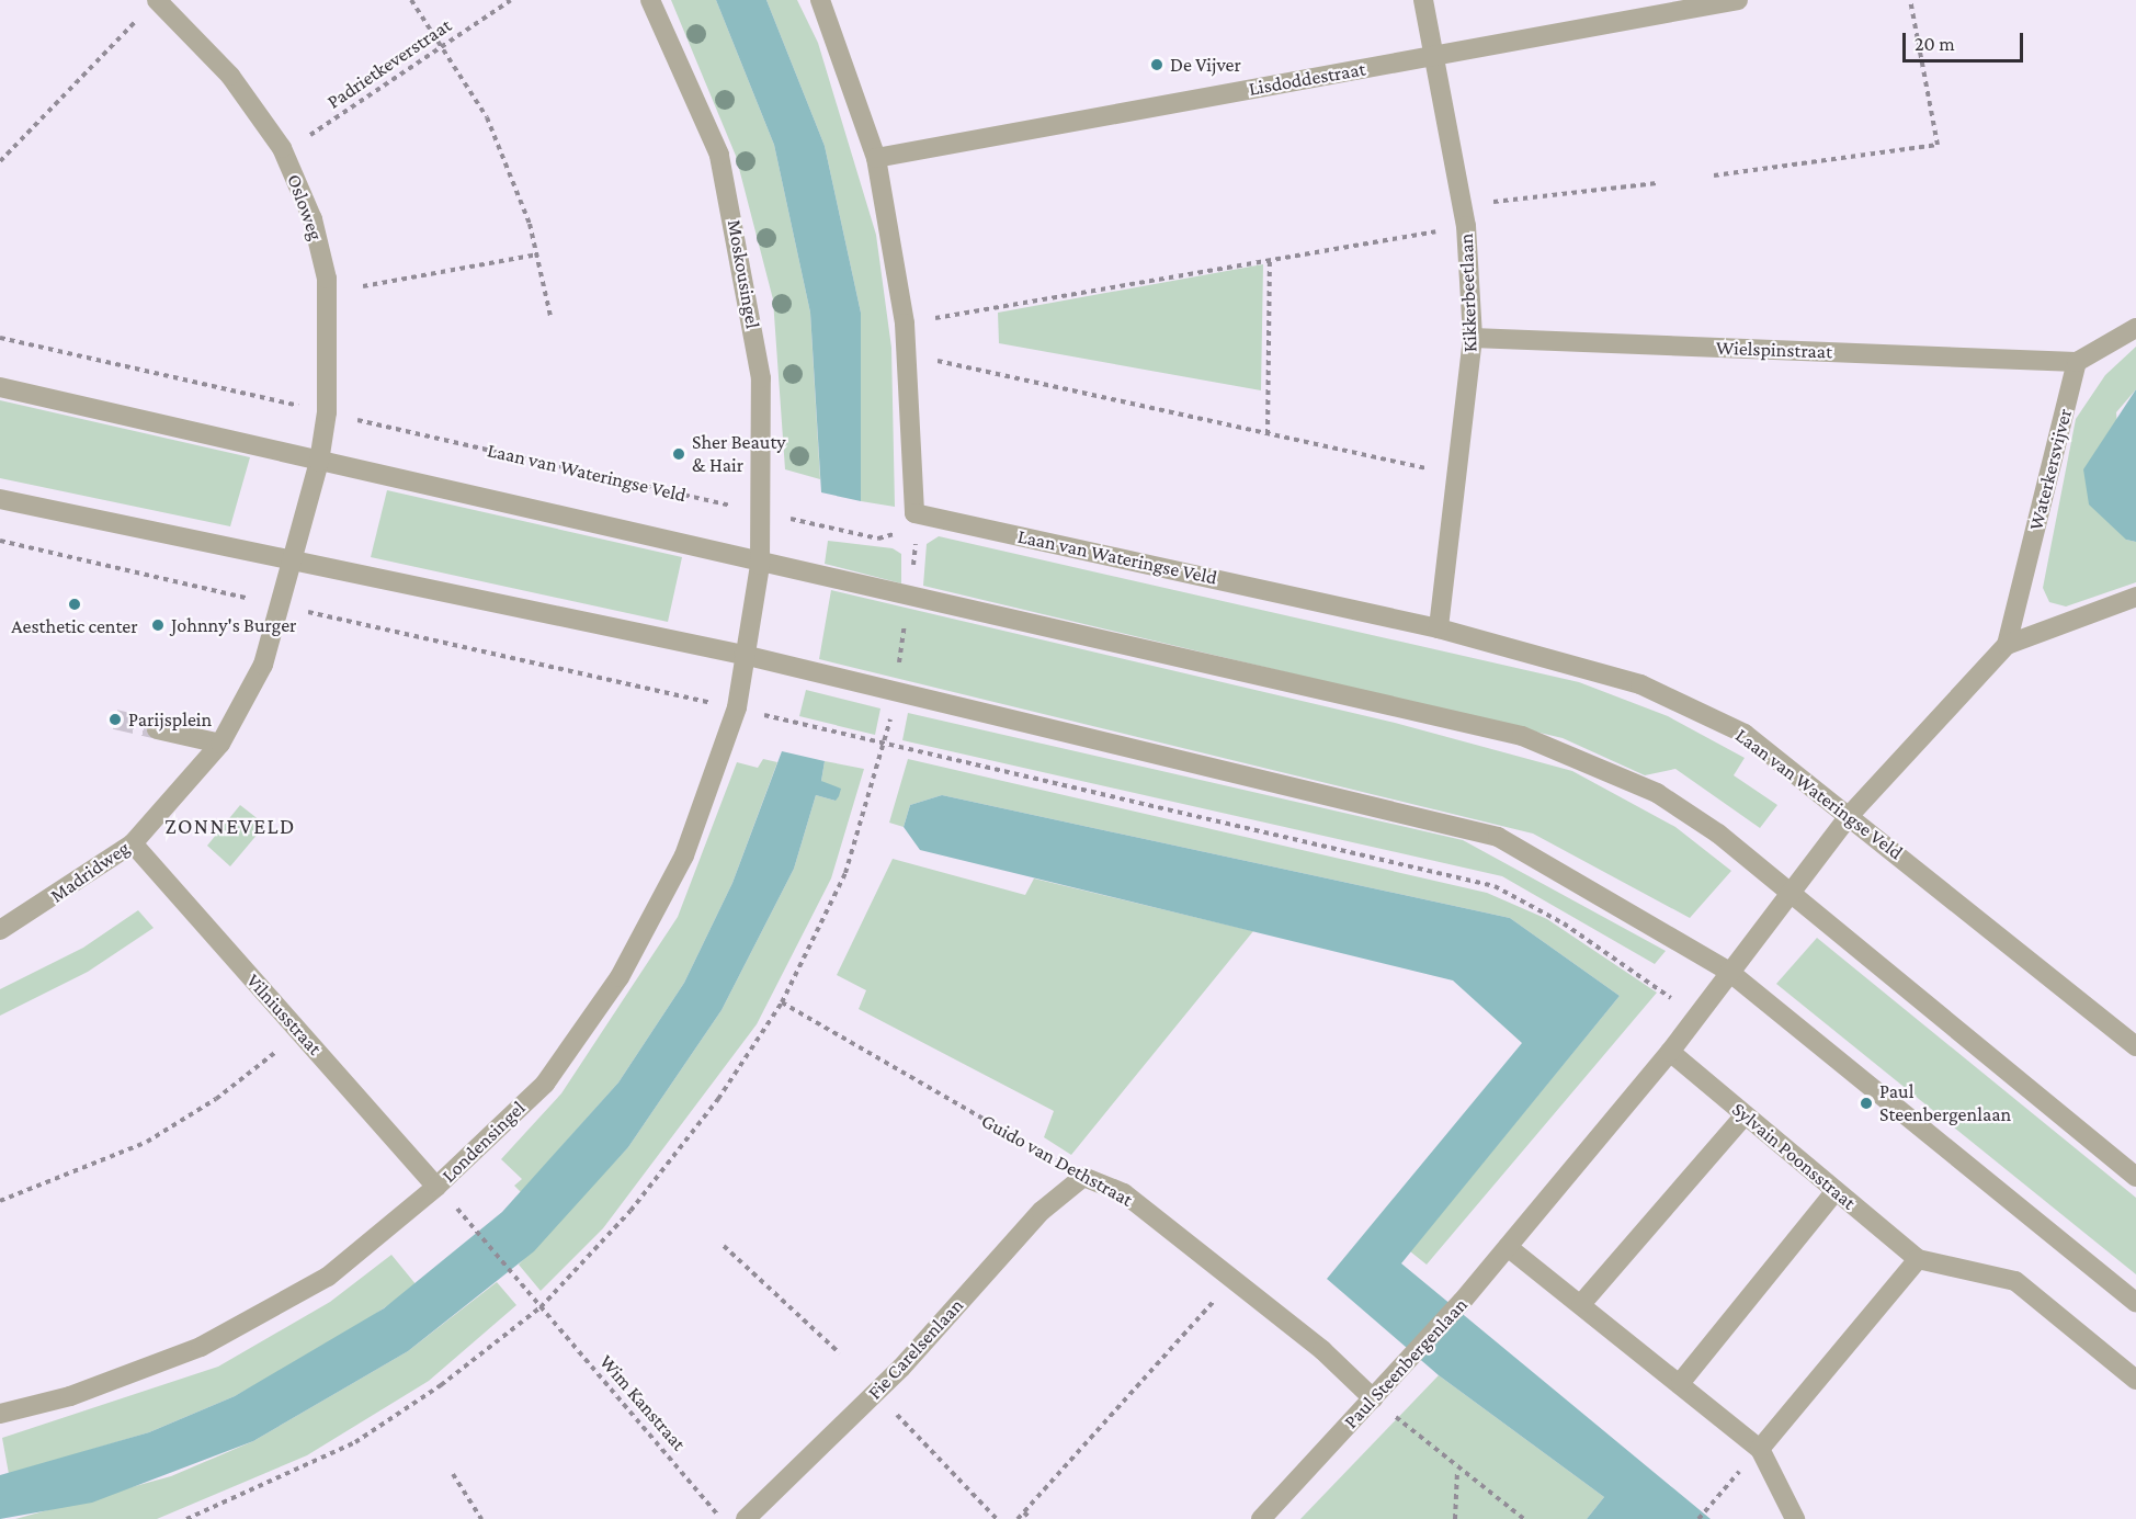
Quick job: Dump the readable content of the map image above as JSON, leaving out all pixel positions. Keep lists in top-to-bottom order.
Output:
{
  "streets": {
    "street": [
      "Lisdoddestraat",
      "Osloweg",
      "Moskousingel",
      "Kikkerbeetlaan",
      "Wielspinstraat",
      "Waterkersvijver",
      "Laan van Wateringse Veld",
      "Madridweg",
      "Vilniusstraat",
      "Londensingel",
      "Sylvain Poonsstraat",
      "Guido van Dethstraat",
      "Fie Carelsenlaan",
      "Paul Steenbergenlaan"
    ],
    "path": ["Padrietkeverstraat", "Wim Kanstraat"]
  },
  "crossings": [
    ["Padrietkeverstraat", "Osloweg"],
    ["Lisdoddestraat", "Kikkerbeetlaan"],
    ["Osloweg", "Laan van Wateringse Veld"],
    ["Moskousingel", "Laan van Wateringse Veld"],
    ["Kikkerbeetlaan", "Wielspinstraat"],
    ["Kikkerbeetlaan", "Laan van Wateringse Veld"],
    ["Wielspinstraat", "Waterkersvijver"],
    ["Waterkersvijver", "Laan van Wateringse Veld"],
    ["Waterkersvijver", "Paul Steenbergenlaan"],
    ["Madridweg", "Vilniusstraat"],
    ["Vilniusstraat", "Londensingel"],
    ["Sylvain Poonsstraat", "Paul Steenbergenlaan"],
    ["Guido van Dethstraat", "Fie Carelsenlaan"],
    ["Guido van Dethstraat", "Paul Steenbergenlaan"]
  ],
  "districts": ["ZONNEVELD"],
  "places": [
    "De Vijver",
    "Sher Beauty & Hair",
    "Aesthetic center",
    "Johnny's Burger",
    "Parijsplein",
    "Paul Steenbergenlaan"
  ],
  "scale_bar": "20 m"
}
